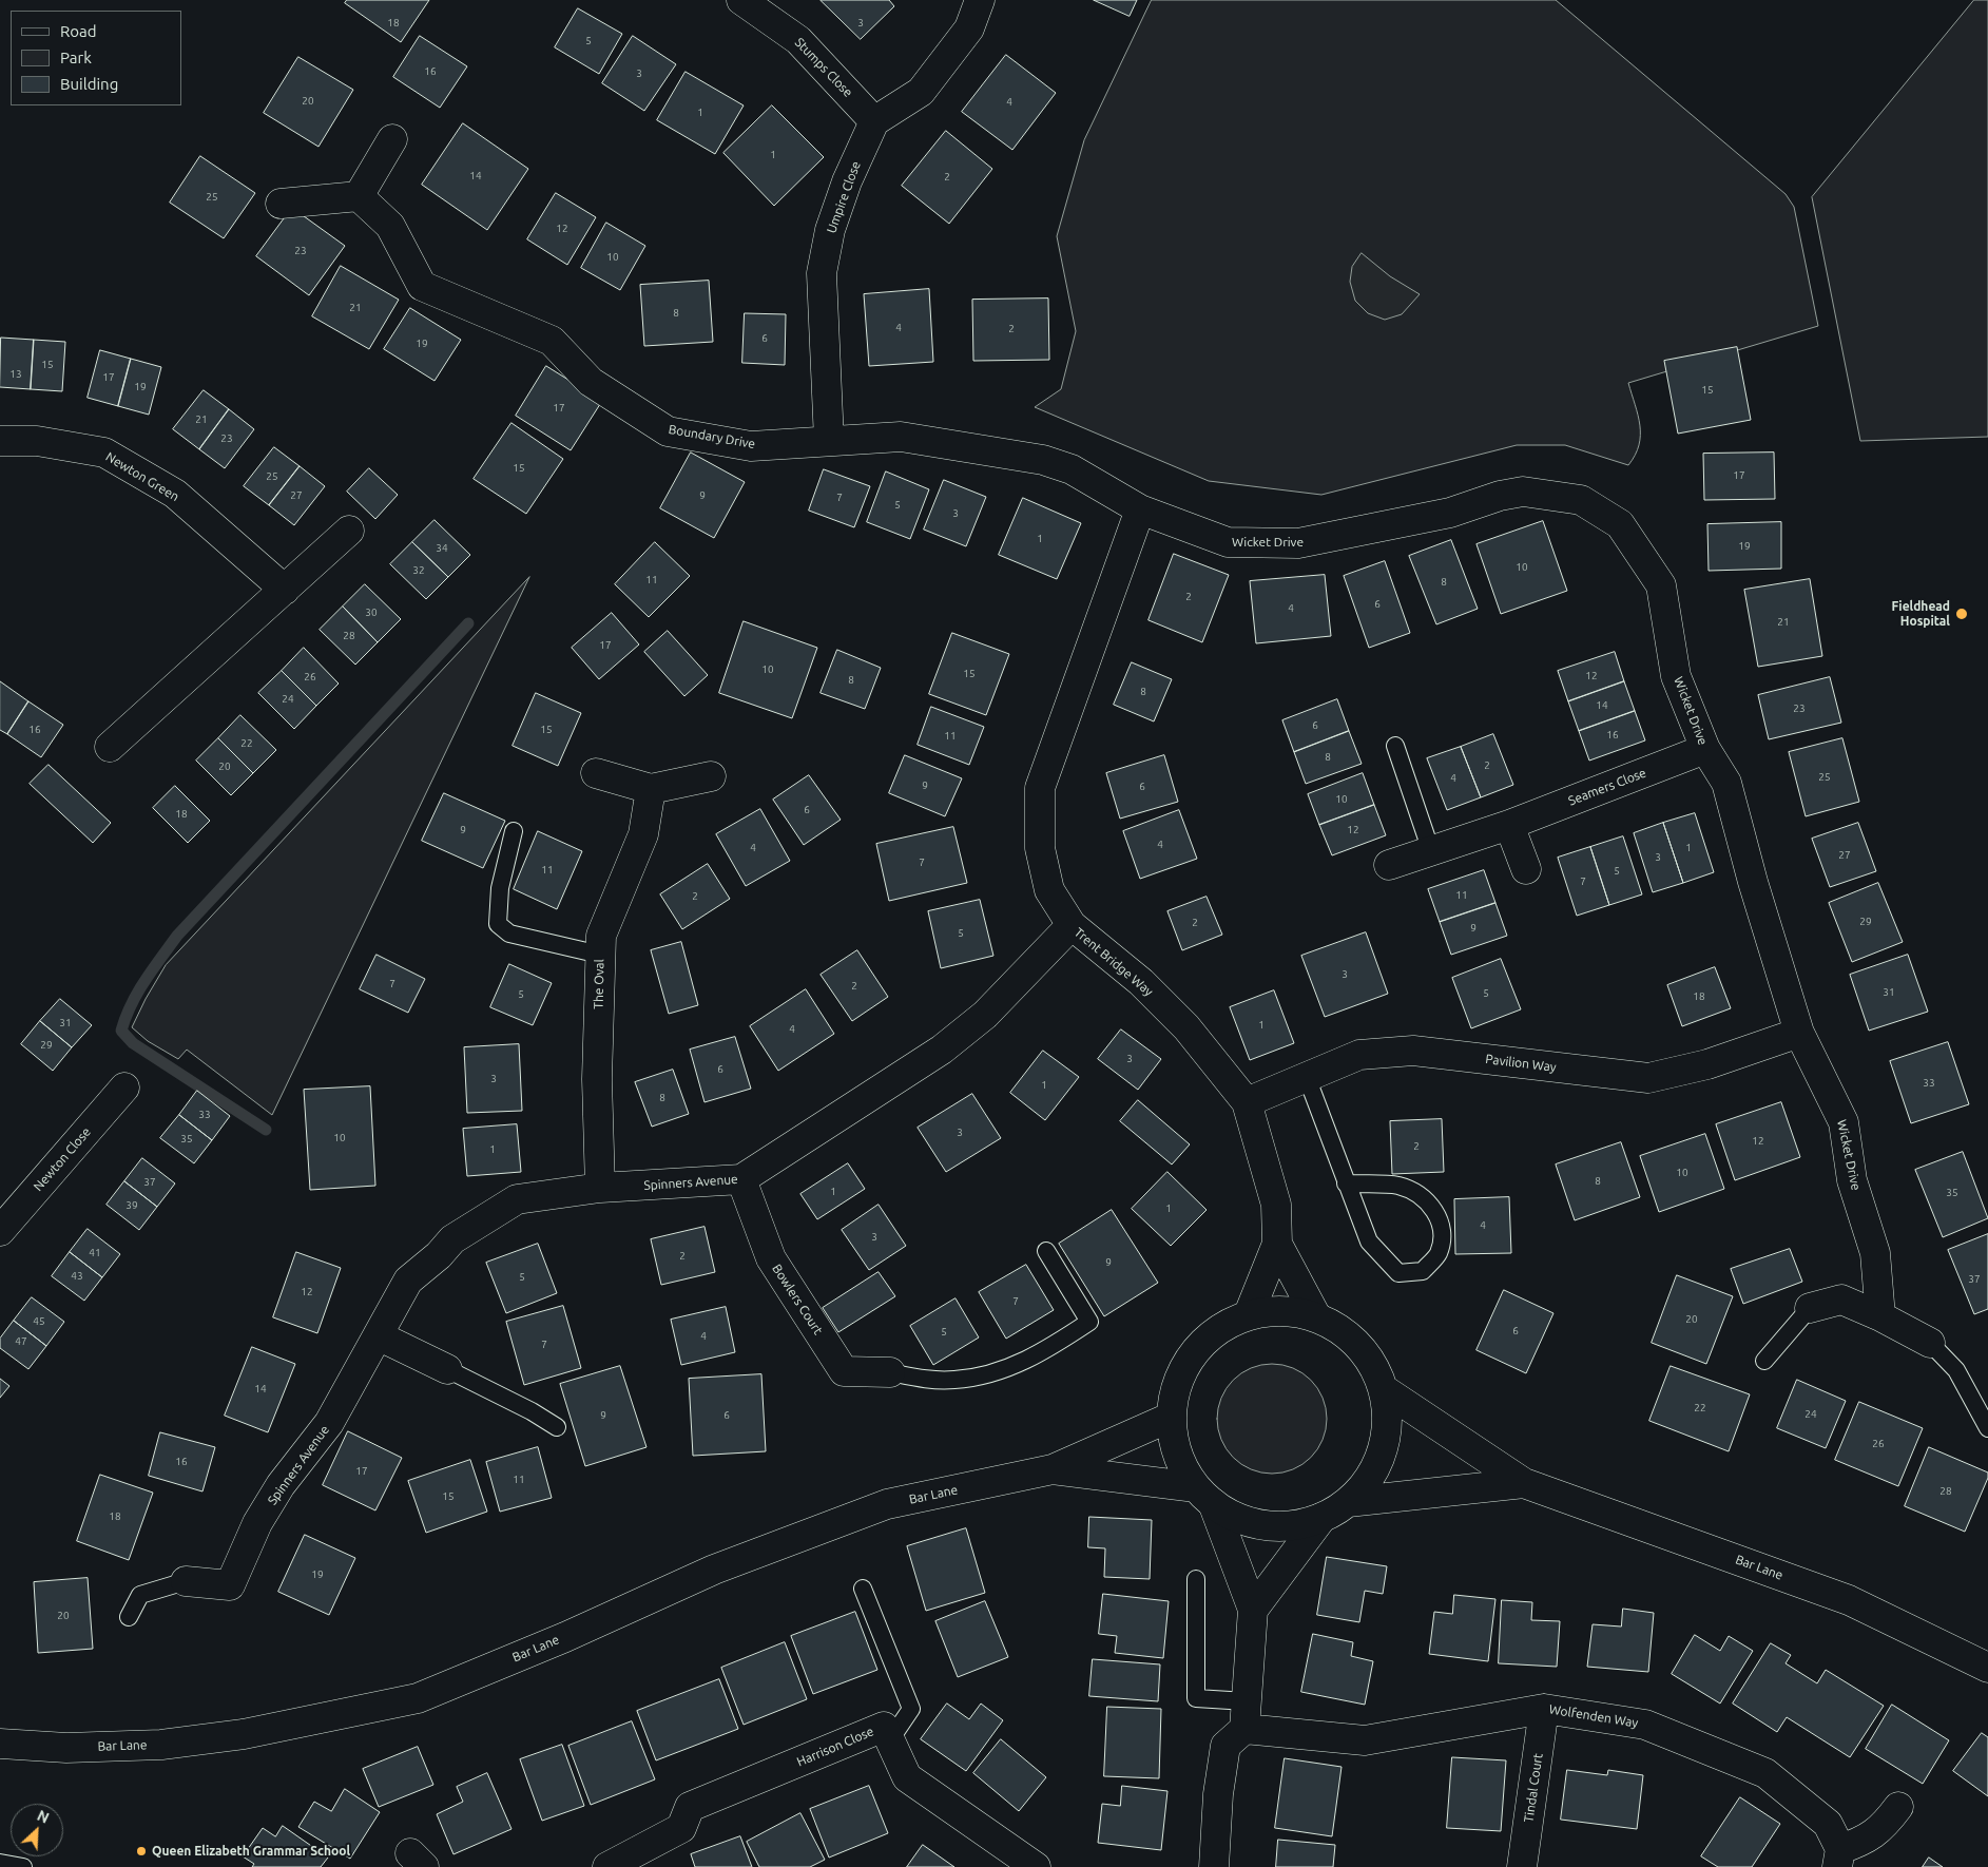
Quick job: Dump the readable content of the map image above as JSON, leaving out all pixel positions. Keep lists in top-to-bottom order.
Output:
{
  "streets": {
    "street": [
      "Stumps Close",
      "Umpire Close",
      "Boundary Drive",
      "Newton Green",
      "Wicket Drive",
      "Seamers Close",
      "Trent Bridge Way",
      "The Oval",
      "Pavilion Way",
      "Newton Close",
      "Spinners Avenue",
      "Bowlers Court",
      "Bar Lane",
      "Wolfenden Way",
      "Harrison Close",
      "Tindal Court"
    ]
  },
  "crossings": [
    ["Stumps Close", "Umpire Close"],
    ["Umpire Close", "Boundary Drive"],
    ["Boundary Drive", "Wicket Drive"],
    ["Boundary Drive", "Trent Bridge Way"],
    ["Wicket Drive", "Seamers Close"],
    ["Wicket Drive", "Trent Bridge Way"],
    ["Wicket Drive", "Pavilion Way"],
    ["Trent Bridge Way", "Pavilion Way"],
    ["Trent Bridge Way", "Spinners Avenue"],
    ["The Oval", "Spinners Avenue"],
    ["Spinners Avenue", "Bowlers Court"],
    ["Wolfenden Way", "Tindal Court"]
  ],
  "places": ["Fieldhead Hospital", "Queen Elizabeth Grammar School"],
  "house_numbers": [
    "18",
    "3",
    "5",
    "16",
    "3",
    "20",
    "4",
    "1",
    "1",
    "14",
    "2",
    "25",
    "12",
    "23",
    "10",
    "21",
    "8",
    "4",
    "2",
    "6",
    "19",
    "15",
    "13",
    "17",
    "19",
    "15",
    "17",
    "21",
    "23",
    "15",
    "17",
    "25",
    "27",
    "9",
    "7",
    "5",
    "3",
    "1",
    "19",
    "34",
    "10",
    "32",
    "11",
    "8",
    "2",
    "6",
    "4",
    "30",
    "21",
    "28",
    "17",
    "10",
    "15",
    "12",
    "26",
    "8",
    "8",
    "24",
    "14",
    "23",
    "6",
    "16",
    "15",
    "16",
    "11",
    "22",
    "8",
    "2",
    "20",
    "25",
    "4",
    "9",
    "6",
    "10",
    "6",
    "18",
    "9",
    "12",
    "4",
    "4",
    "1",
    "27",
    "3",
    "7",
    "11",
    "5",
    "7",
    "11",
    "2",
    "29",
    "2",
    "9",
    "5",
    "3",
    "7",
    "2",
    "31",
    "5",
    "5",
    "18",
    "31",
    "1",
    "4",
    "29",
    "3",
    "6",
    "3",
    "33",
    "1",
    "8",
    "33",
    "3",
    "10",
    "35",
    "12",
    "2",
    "1",
    "10",
    "8",
    "37",
    "1",
    "35",
    "39",
    "1",
    "4",
    "3",
    "41",
    "2",
    "9",
    "43",
    "5",
    "37",
    "12",
    "7",
    "20",
    "45",
    "6",
    "5",
    "4",
    "47",
    "7",
    "14",
    "22",
    "24",
    "9",
    "6",
    "26",
    "16",
    "17",
    "11",
    "28",
    "15",
    "18",
    "19",
    "20"
  ],
  "legend": ["Road", "Park", "Building"],
  "north": "top right"
}
